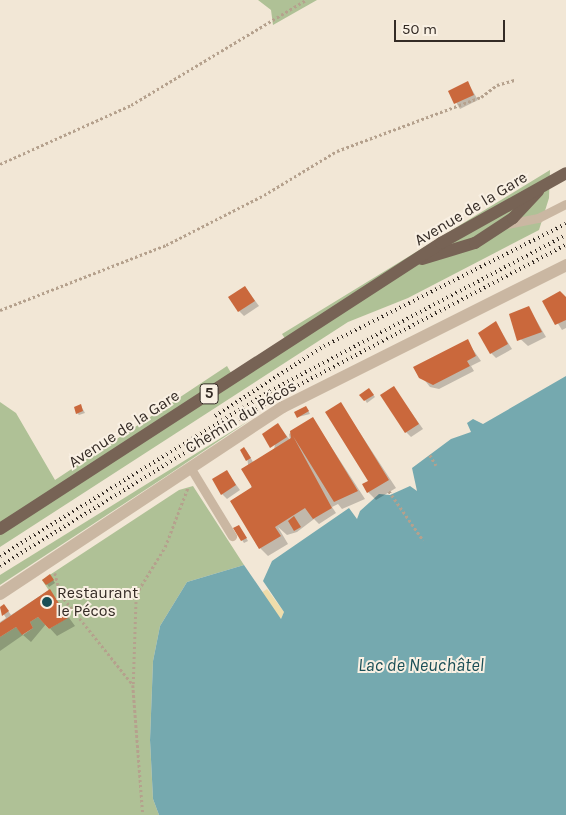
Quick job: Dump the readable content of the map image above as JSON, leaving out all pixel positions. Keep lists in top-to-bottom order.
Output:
{
  "streets": {
    "main road": ["Avenue de la Gare", "5"],
    "street": ["Chemin du Pécos"]
  },
  "water": ["Lac de Neuchâtel"],
  "places": ["Restaurant le Pécos"],
  "scale_bar": "50 m"
}
